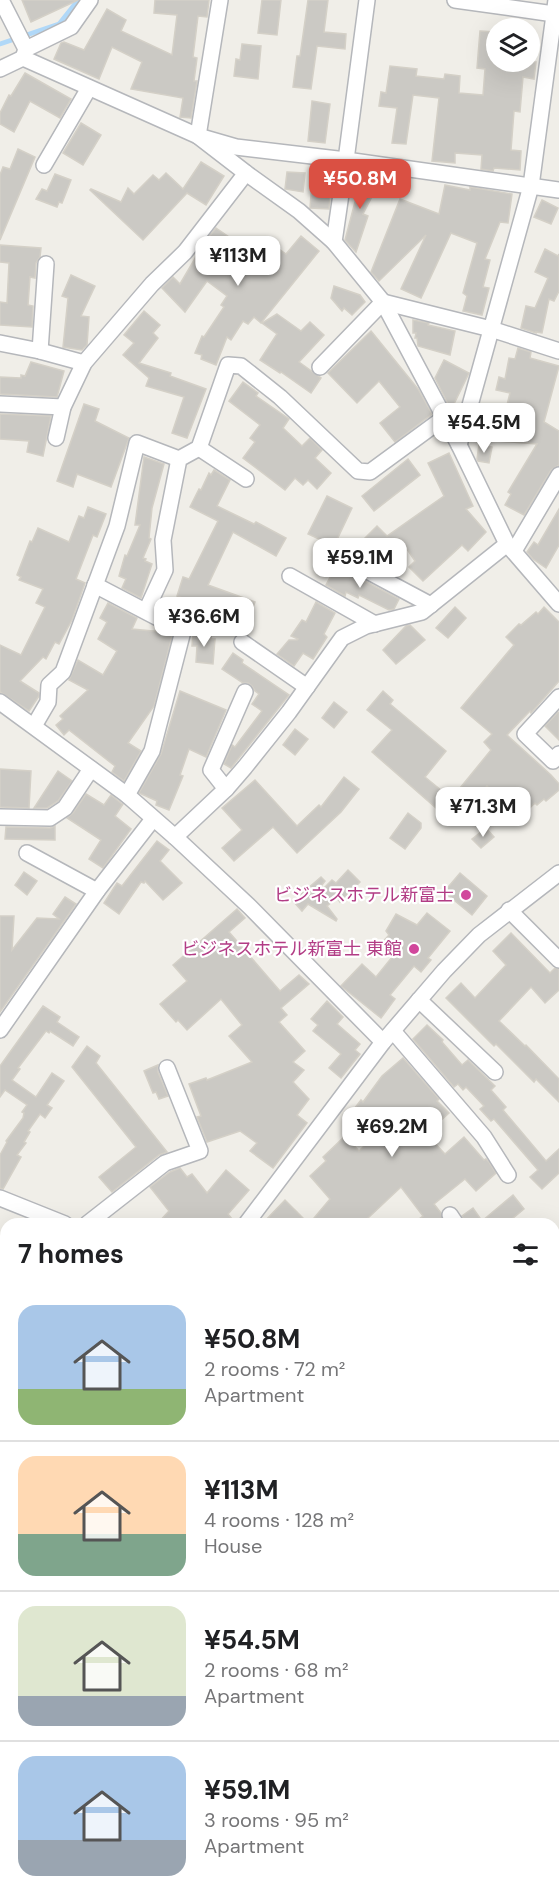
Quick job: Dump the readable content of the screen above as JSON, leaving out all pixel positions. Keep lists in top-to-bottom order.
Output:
{
  "places": ["ビジネスホテル新富士", "ビジネスホテル新富士 東館"],
  "page": {
    "price": [
      "¥50.8M",
      "¥113M",
      "¥54.5M",
      "¥59.1M",
      "¥36.6M",
      "¥71.3M",
      "¥69.2M"
    ],
    "heading": "7 homes",
    "list": [
      {
        "name": "¥50.8M",
        "note": "2 rooms · 72 m² · Apartment"
      },
      {
        "name": "¥113M",
        "note": "4 rooms · 128 m² · House"
      },
      {
        "name": "¥54.5M",
        "note": "2 rooms · 68 m² · Apartment"
      },
      {
        "name": "¥59.1M",
        "note": "3 rooms · 95 m² · Apartment"
      }
    ]
  }
}
